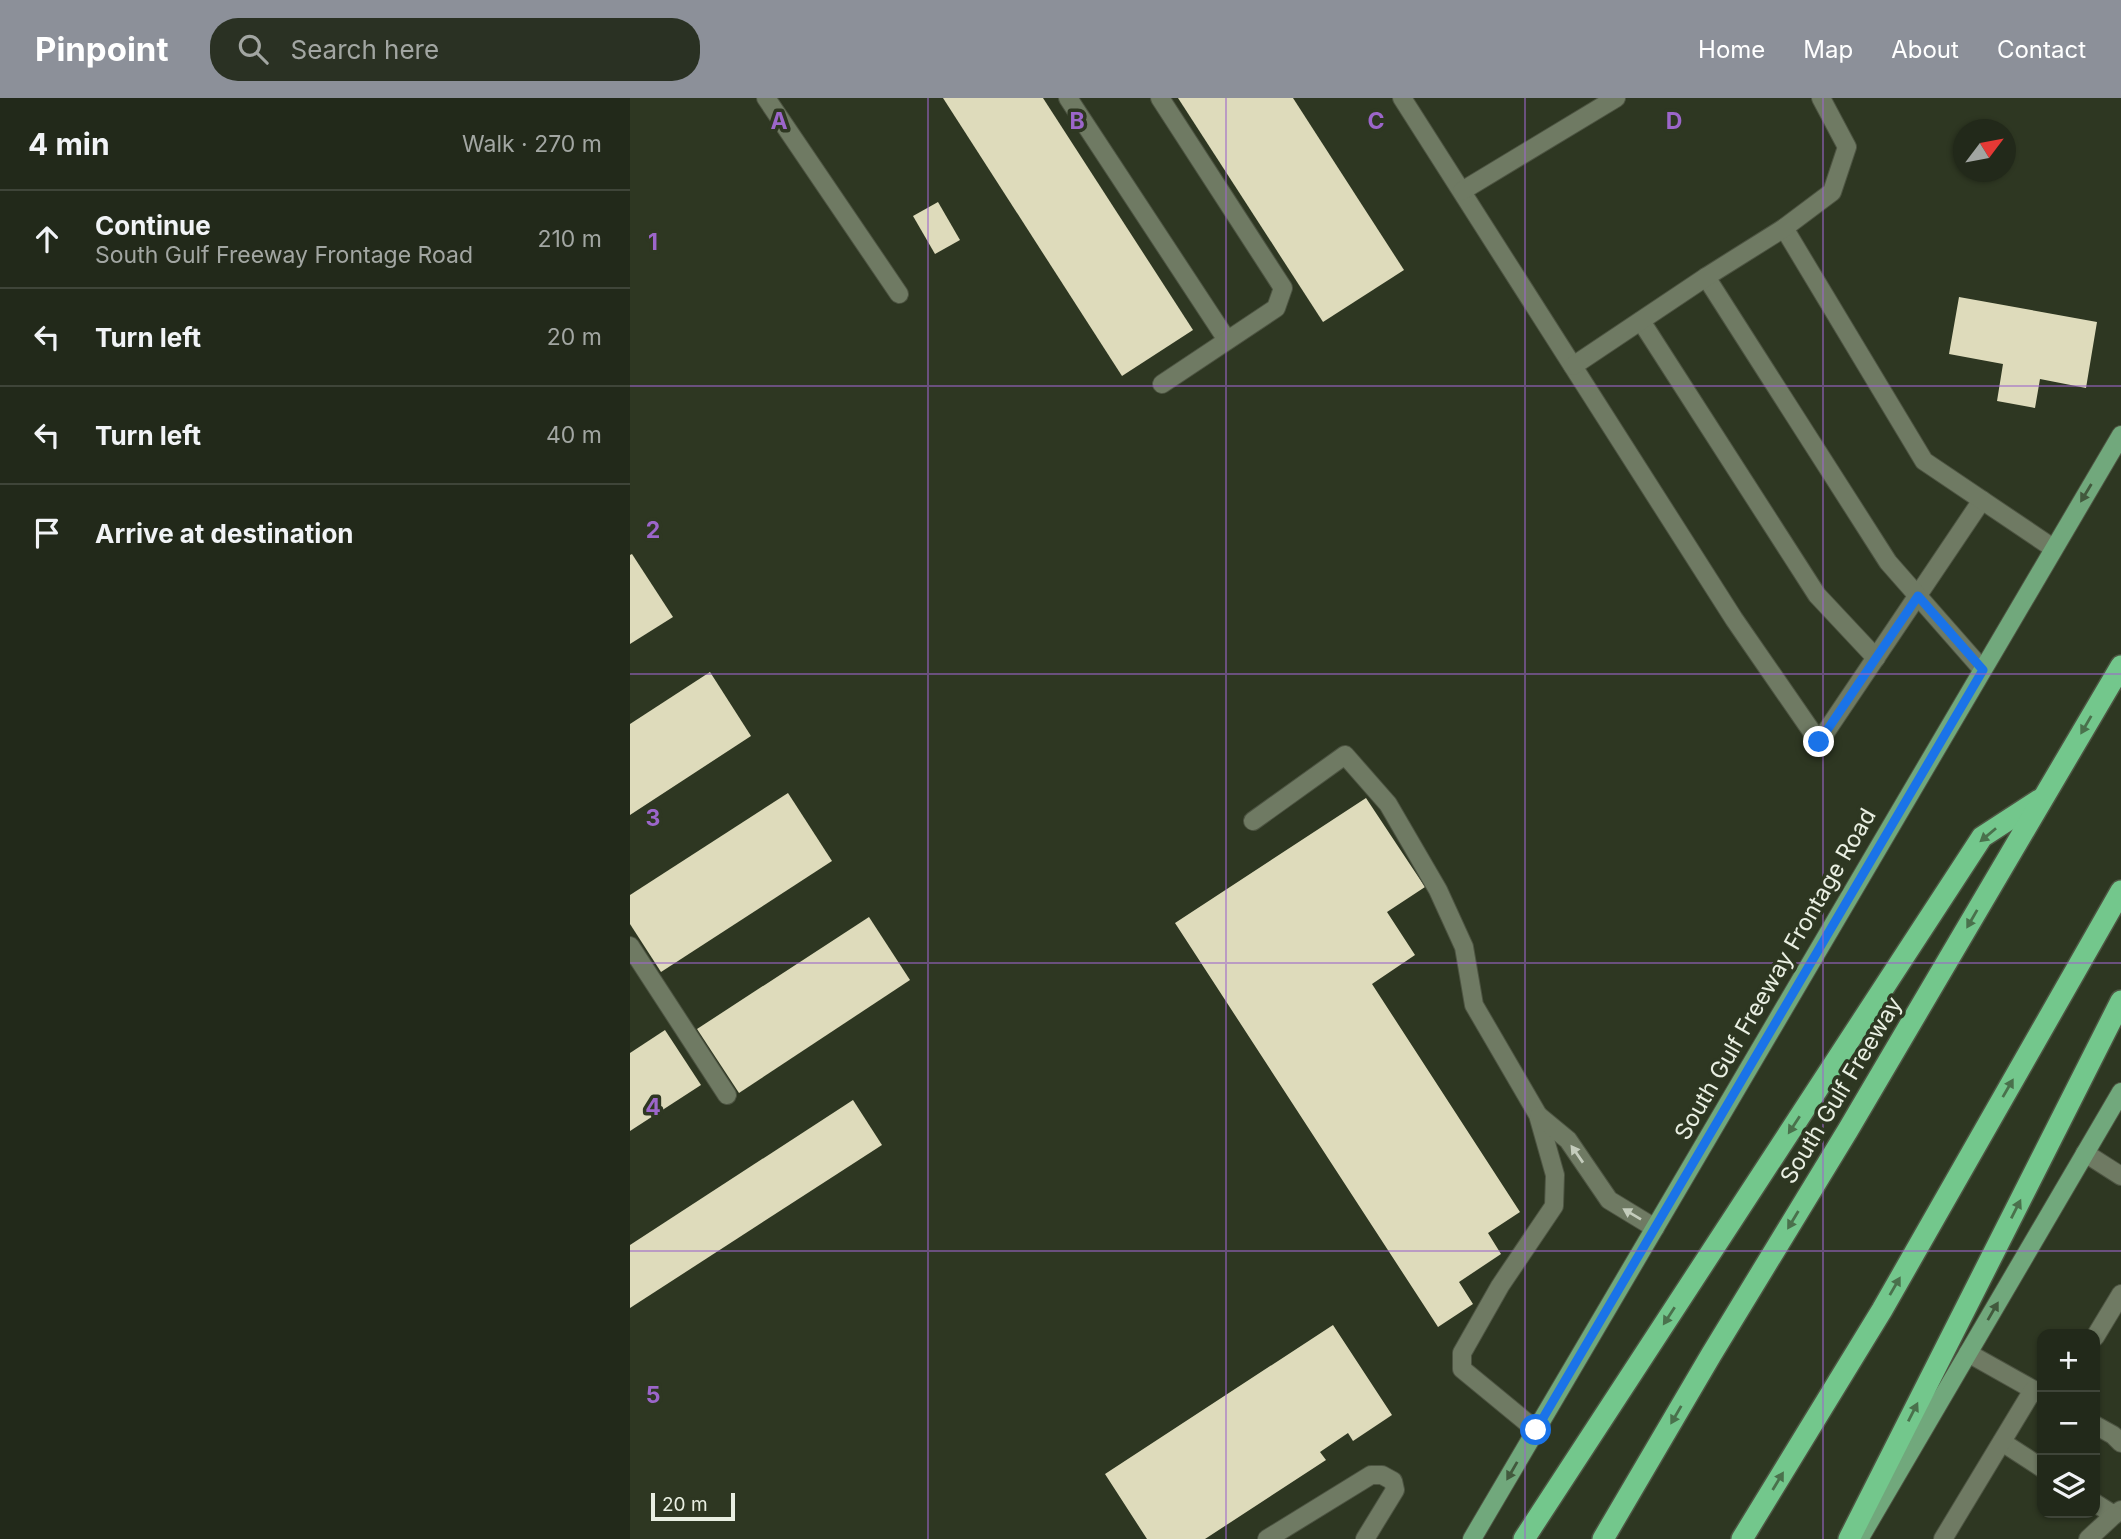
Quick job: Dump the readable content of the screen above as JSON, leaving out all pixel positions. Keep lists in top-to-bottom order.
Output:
{
  "streets": {
    "highway": ["South Gulf Freeway"],
    "main road": ["South Gulf Freeway Frontage Road"]
  },
  "scale_bar": "20 m",
  "north": "top right",
  "page": {
    "header": "Pinpoint",
    "search": "Search here",
    "nav": [
      "Home",
      "Map",
      "About",
      "Contact"
    ],
    "heading": ["4 min", "Walk · 270 m"],
    "list": [
      ["Continue", "South Gulf Freeway Frontage Road", "210 m"],
      ["Turn left", "20 m"],
      ["Turn left", "40 m"],
      "Arrive at destination"
    ],
    "map_buttons": ["+", "−"],
    "scale": "20 m"
  },
  "grid": {
    "columns": [
      "A",
      "B",
      "C",
      "D"
    ],
    "rows": [
      "1",
      "2",
      "3",
      "4",
      "5"
    ]
  }
}
